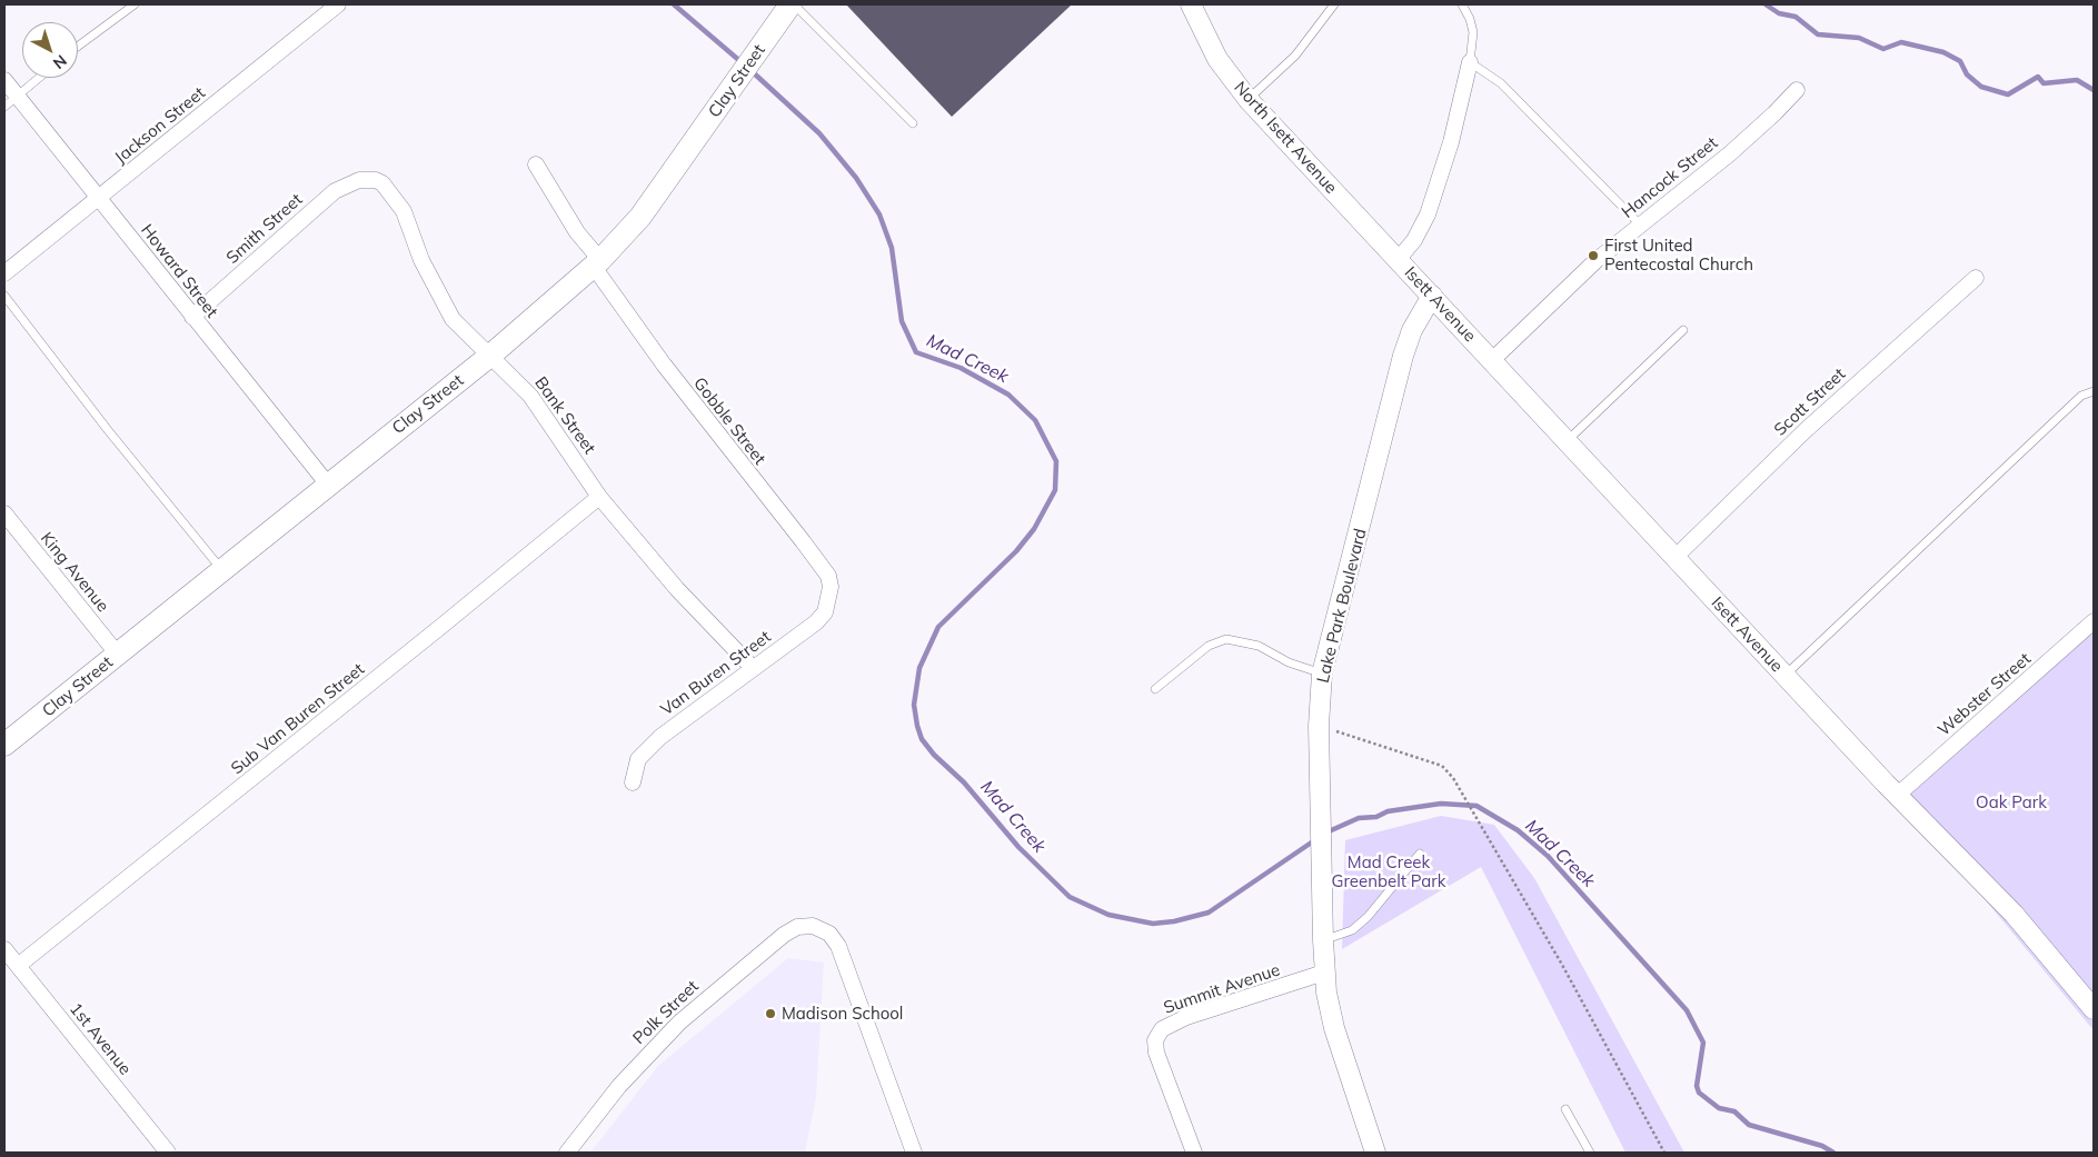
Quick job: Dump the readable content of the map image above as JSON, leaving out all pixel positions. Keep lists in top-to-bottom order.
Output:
{
  "streets": {
    "main road": ["Clay Street"],
    "street": [
      "Jackson Street",
      "North Isett Avenue",
      "Hancock Street",
      "Smith Street",
      "Howard Street",
      "Isett Avenue",
      "Scott Street",
      "Bank Street",
      "Gobble Street",
      "King Avenue",
      "Lake Park Boulevard",
      "Van Buren Street",
      "Webster Street",
      "Sub Van Buren Street",
      "Summit Avenue",
      "Polk Street",
      "1st Avenue"
    ]
  },
  "crossings": [
    ["Clay Street", "Howard Street"],
    ["Clay Street", "Bank Street"],
    ["Clay Street", "Gobble Street"],
    ["Clay Street", "King Avenue"],
    ["Jackson Street", "Howard Street"],
    ["North Isett Avenue", "Isett Avenue"],
    ["Hancock Street", "Isett Avenue"],
    ["Smith Street", "Howard Street"],
    ["Smith Street", "Bank Street"],
    ["Isett Avenue", "Scott Street"],
    ["Isett Avenue", "Lake Park Boulevard"],
    ["Isett Avenue", "Webster Street"],
    ["Bank Street", "Van Buren Street"],
    ["Bank Street", "Sub Van Buren Street"],
    ["Gobble Street", "Van Buren Street"],
    ["Lake Park Boulevard", "Summit Avenue"],
    ["Sub Van Buren Street", "1st Avenue"]
  ],
  "water": ["Mad Creek"],
  "parks": ["Oak Park", "Mad Creek Greenbelt Park"],
  "places": ["First United Pentecostal Church", "Madison School"],
  "north": "bottom right"
}
